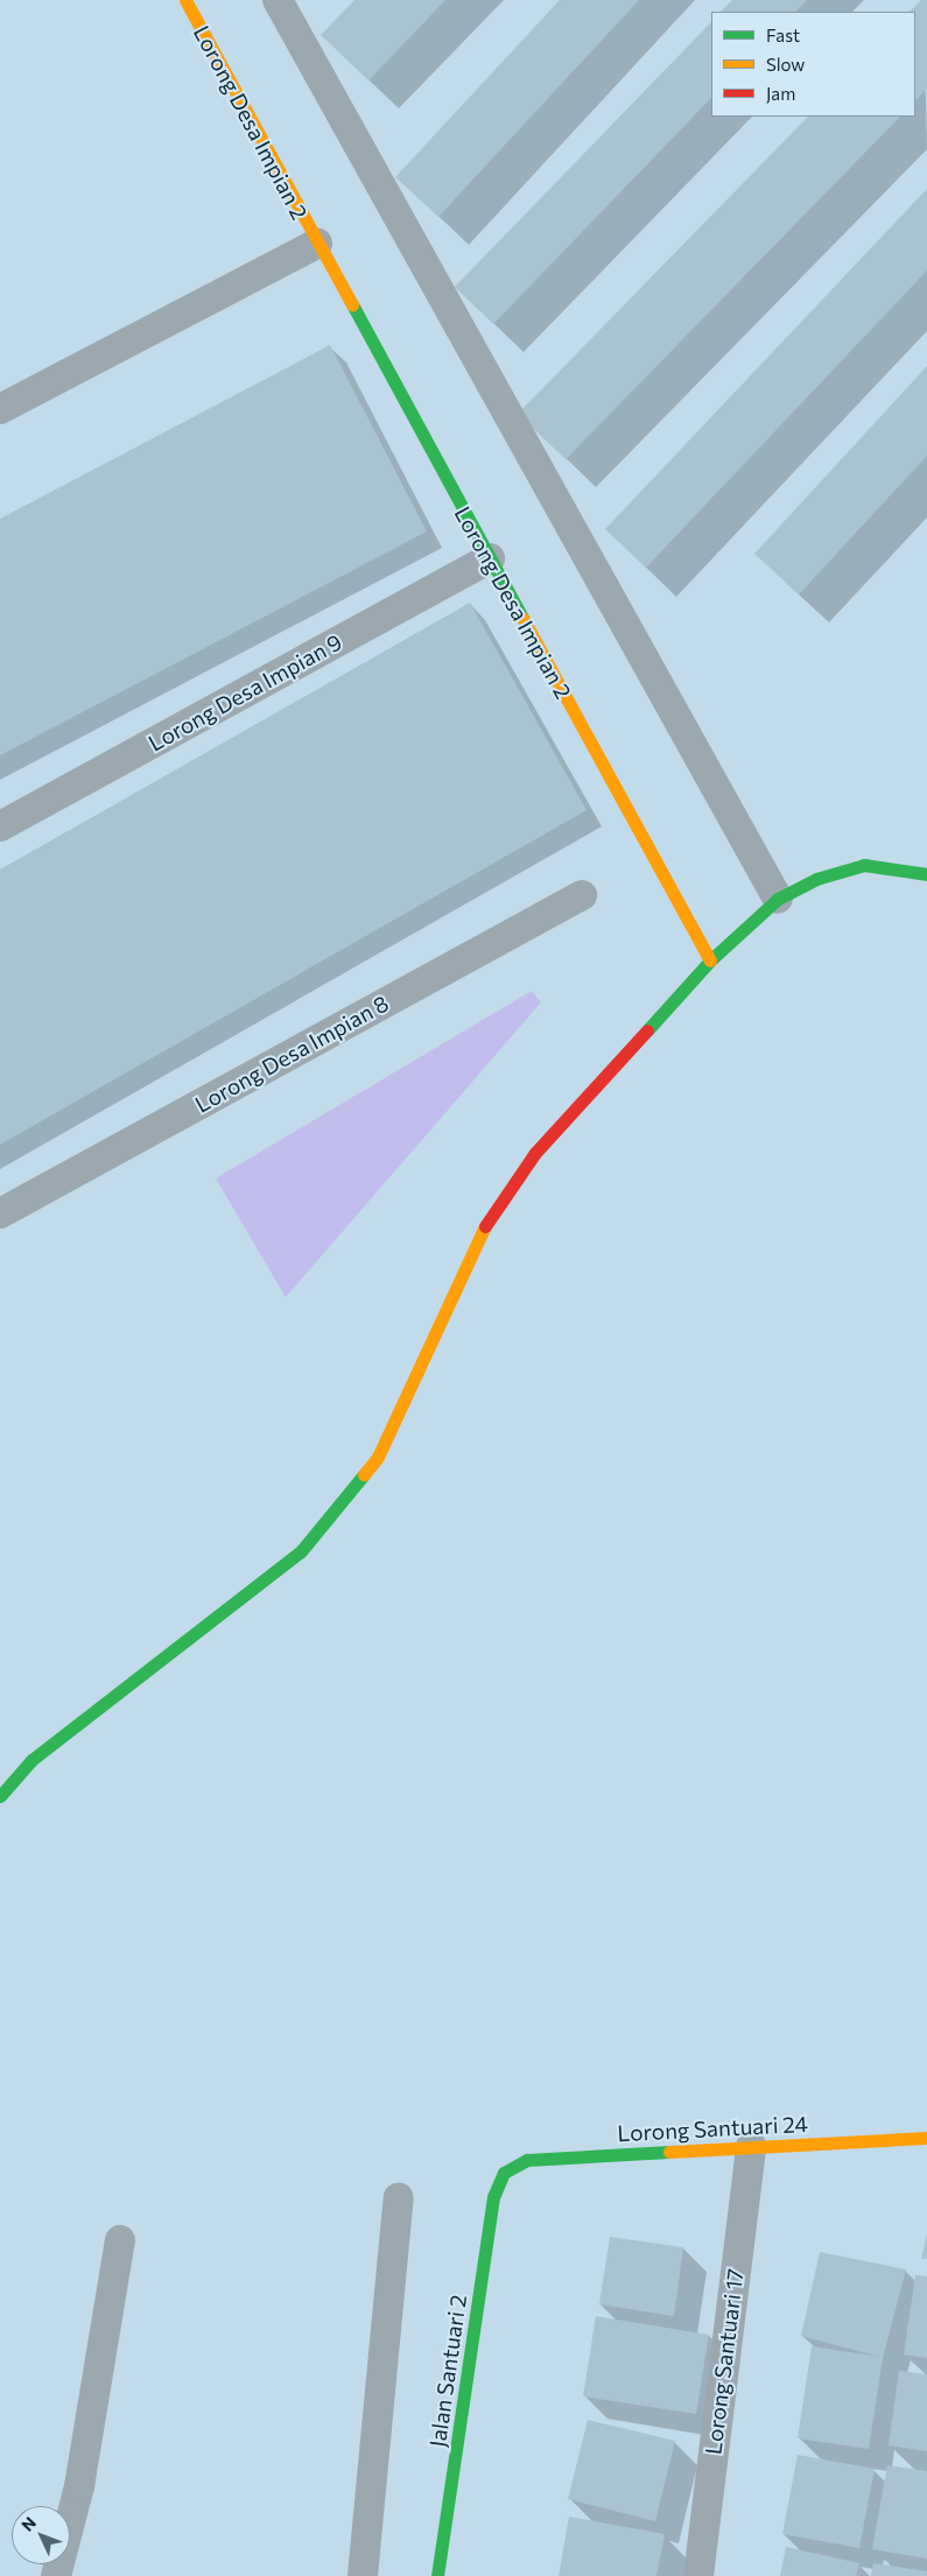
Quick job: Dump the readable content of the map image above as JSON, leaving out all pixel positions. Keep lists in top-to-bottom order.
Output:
{
  "streets": {
    "street": [
      "Lorong Desa Impian 2",
      "Lorong Desa Impian 9",
      "Lorong Desa Impian 8",
      "Lorong Santuari 24",
      "Lorong Santuari 17",
      "Jalan Santuari 2"
    ]
  },
  "crossings": [
    ["Lorong Desa Impian 2", "Lorong Desa Impian 9"],
    ["Lorong Santuari 24", "Lorong Santuari 17"],
    ["Lorong Santuari 24", "Jalan Santuari 2"]
  ],
  "legend": ["Fast", "Slow", "Jam"],
  "north": "top left"
}
